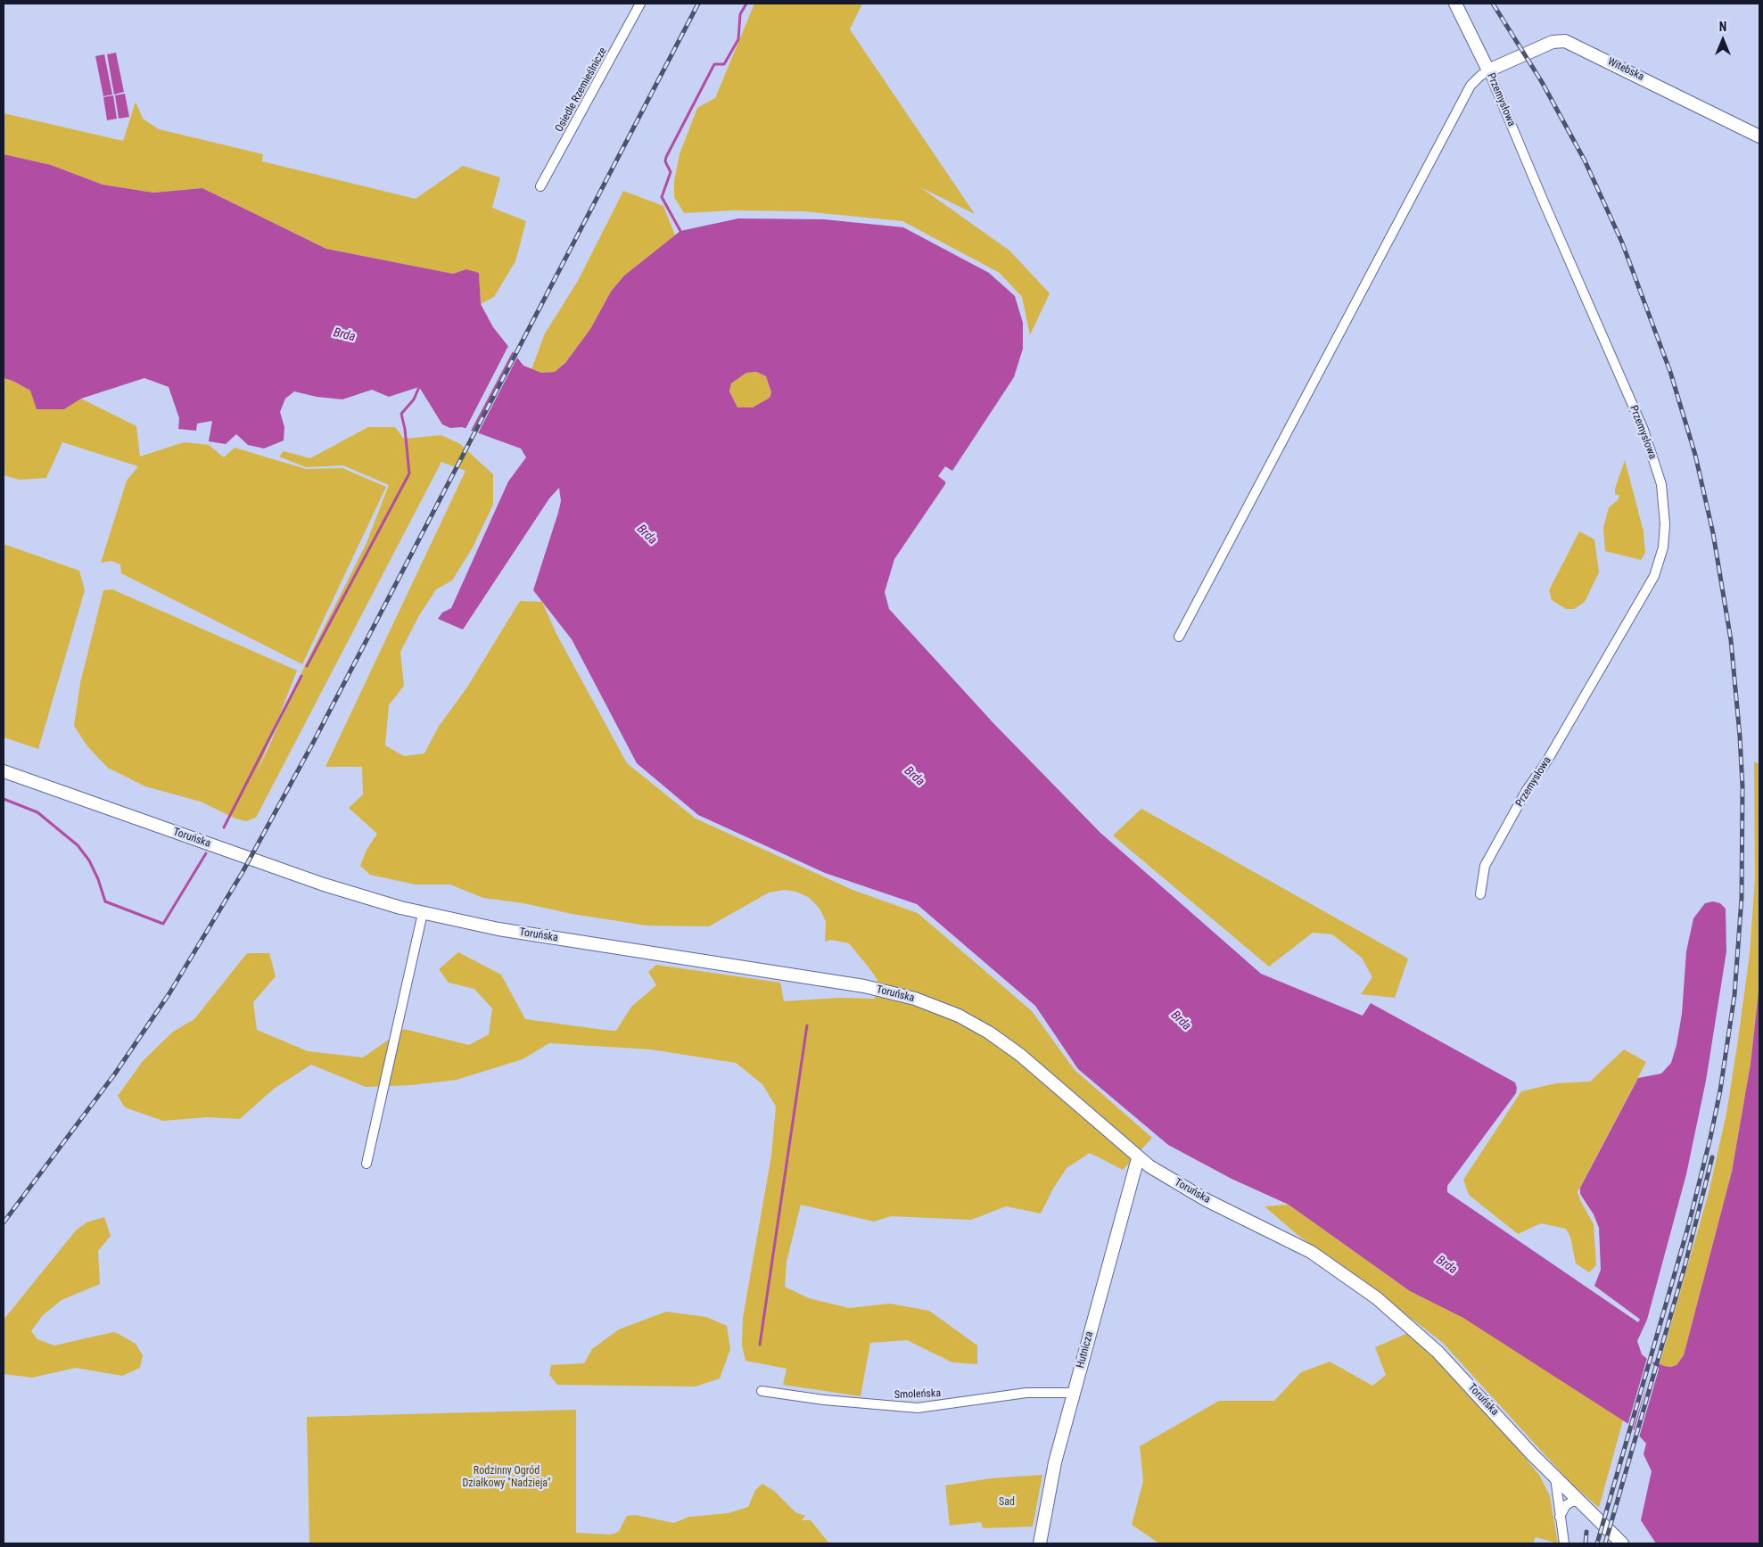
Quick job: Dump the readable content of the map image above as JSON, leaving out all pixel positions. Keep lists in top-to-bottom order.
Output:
{
  "streets": {
    "street": [
      "Witebska",
      "Osiedle Rzemieślnicze",
      "Przemysłowa",
      "Toruńska",
      "Hutnicza",
      "Smoleńska"
    ]
  },
  "crossings": [
    ["Witebska", "Przemysłowa"],
    ["Toruńska", "Hutnicza"],
    ["Hutnicza", "Smoleńska"]
  ],
  "water": ["Brda"],
  "parks": ["Rodzinny Ogród Działkowy \"Nadzieja\"", "Sad"],
  "north": "top"
}
